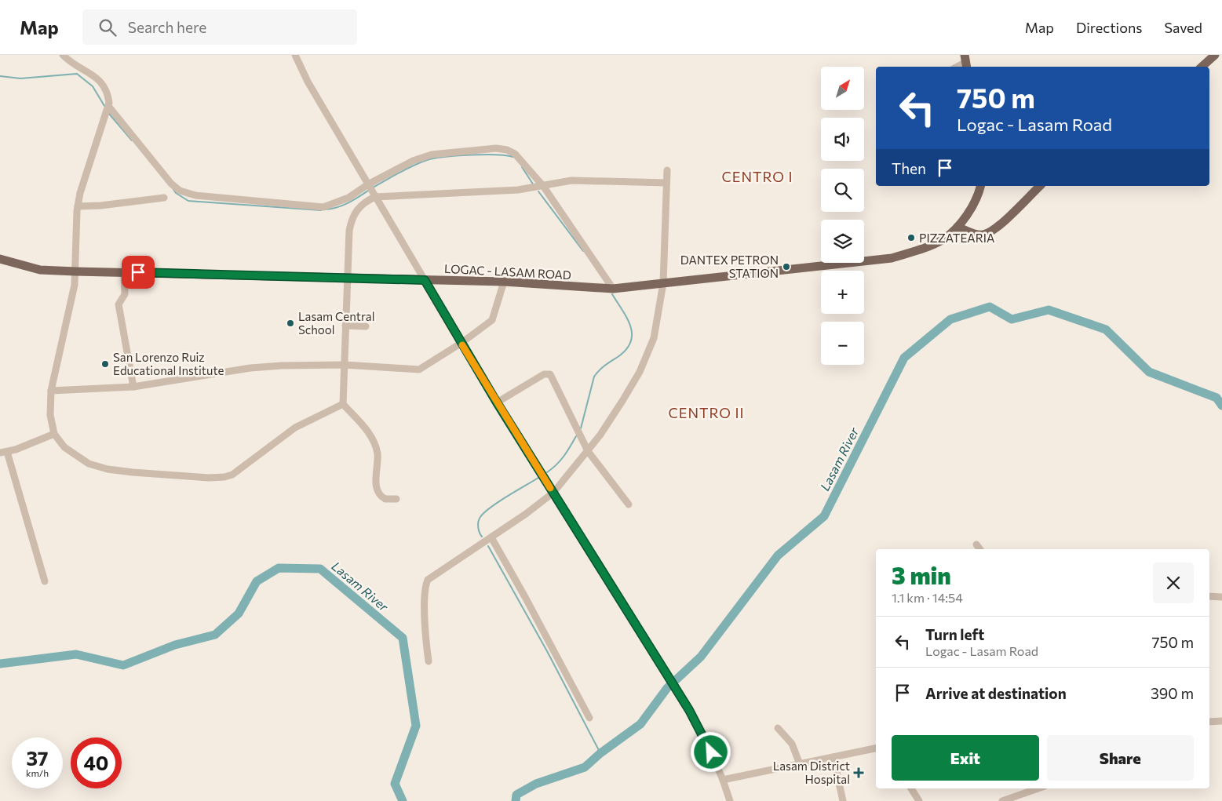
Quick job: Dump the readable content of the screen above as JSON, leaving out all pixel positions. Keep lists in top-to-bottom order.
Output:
{
  "streets": {
    "main road": ["LOGAC - LASAM ROAD"]
  },
  "districts": ["CENTRO I", "CENTRO II"],
  "water": ["Lasam River"],
  "places": {
    "other": [
      "PIZZATEARIA",
      "DANTEX PETRON STATION",
      "Lasam Central School",
      "San Lorenzo Ruiz Educational Institute"
    ],
    "health": ["Lasam District Hospital"]
  },
  "north": "top right",
  "page": {
    "header": "Map",
    "search": "Search here",
    "nav": ["Map", "Directions", "Saved"],
    "map_buttons": ["+", "−"],
    "turn": ["750 m", "Logac - Lasam Road"],
    "then": "Then",
    "heading": ["3 min", "1.1 km · 14:54"],
    "list": [
      {
        "name": "Turn left",
        "note": "Logac - Lasam Road",
        "value": "750 m"
      },
      {
        "name": "Arrive at destination",
        "value": "390 m"
      }
    ],
    "buttons": ["Exit", "Share"],
    "speed": "37 km/h",
    "limit": "40"
  }
}
